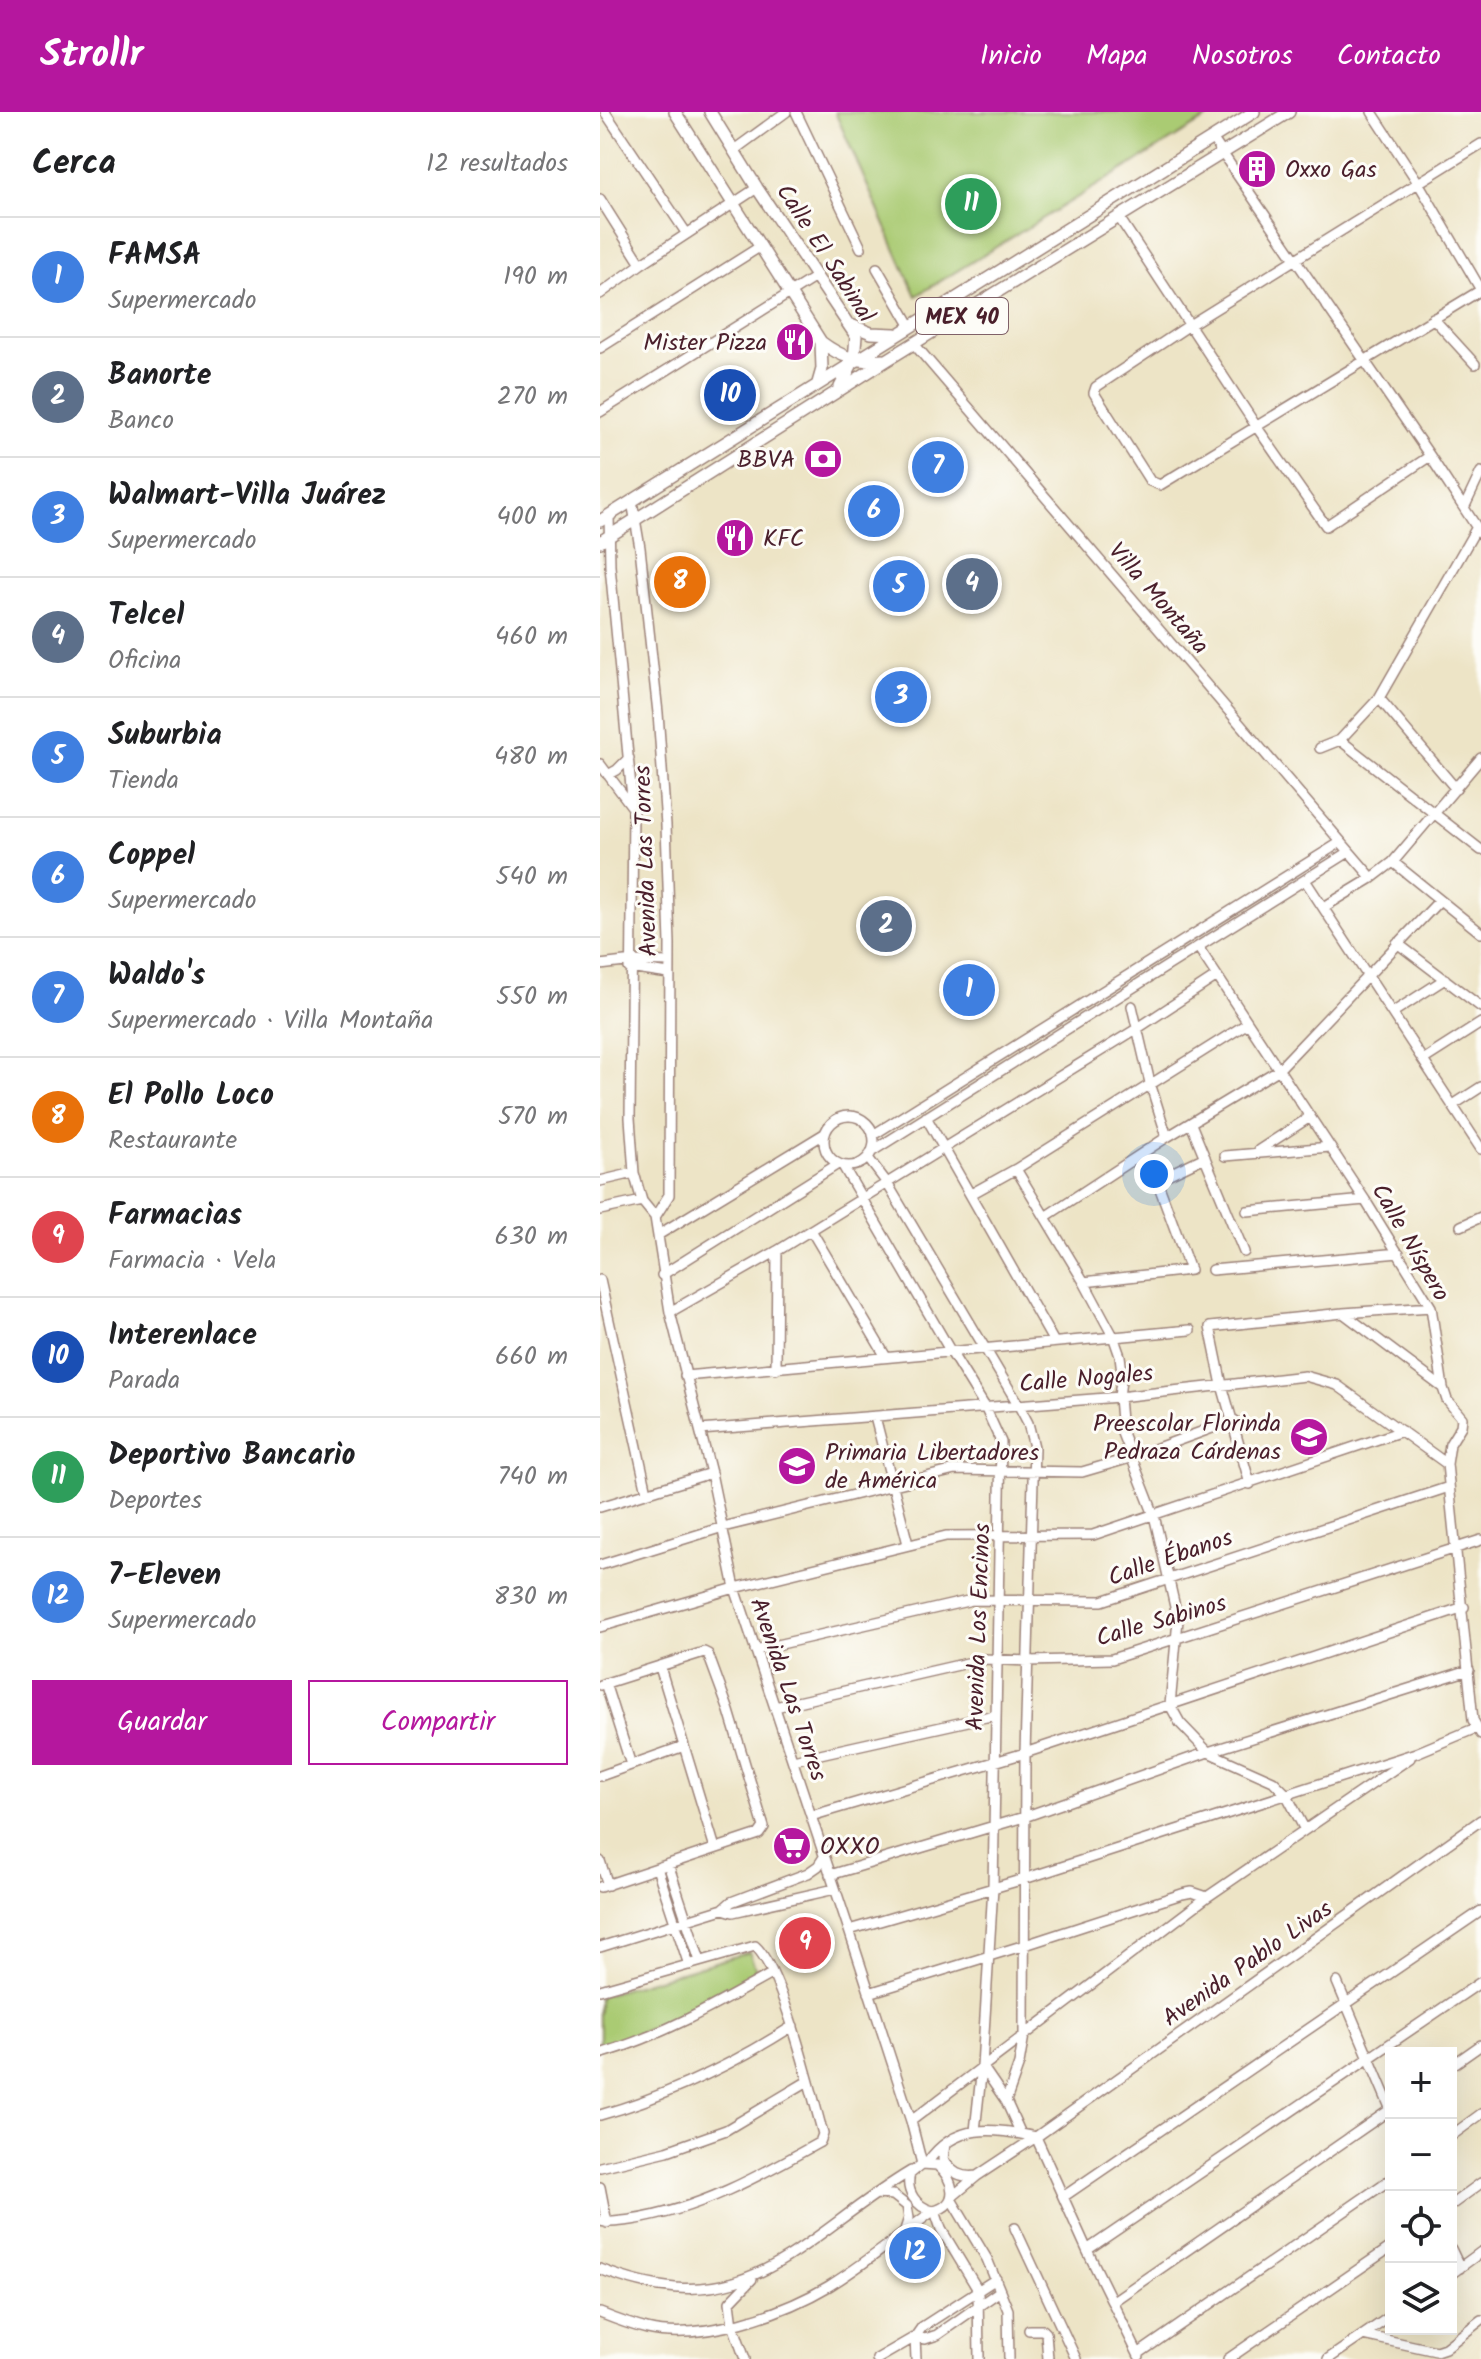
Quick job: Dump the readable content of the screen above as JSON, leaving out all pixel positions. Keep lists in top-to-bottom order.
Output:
{
  "streets": {
    "main road": ["Calle El Sabinal", "MEX 40"],
    "street": [
      "Villa Montaña",
      "Avenida Las Torres",
      "Calle Níspero",
      "Calle Nogales",
      "Calle Ébanos",
      "Calle Sabinos",
      "Avenida Los Encinos",
      "Avenida Pablo Livas"
    ]
  },
  "crossings": [
    ["Calle El Sabinal", "MEX 40"],
    ["MEX 40", "Villa Montaña"],
    ["MEX 40", "Avenida Las Torres"],
    ["Avenida Las Torres", "Calle Nogales"],
    ["Avenida Las Torres", "Calle Ébanos"],
    ["Avenida Las Torres", "Calle Sabinos"],
    ["Avenida Las Torres", "Avenida Pablo Livas"],
    ["Calle Níspero", "Calle Nogales"],
    ["Calle Níspero", "Calle Ébanos"],
    ["Calle Níspero", "Calle Sabinos"],
    ["Calle Nogales", "Avenida Los Encinos"],
    ["Calle Ébanos", "Avenida Los Encinos"],
    ["Calle Sabinos", "Avenida Los Encinos"]
  ],
  "places": {
    "building": ["Oxxo Gas"],
    "restaurant": ["Mister Pizza", "KFC"],
    "bank": ["BBVA"],
    "school or university": ["Preescolar Florinda Pedraza Cárdenas", "Primaria Libertadores de América"],
    "supermarket": ["OXXO"]
  },
  "page": {
    "header": "Strollr",
    "nav": [
      "Inicio",
      "Mapa",
      "Nosotros",
      "Contacto"
    ],
    "heading": ["Cerca", "12 resultados"],
    "pins": [
      "11",
      "10",
      "7",
      "6",
      "8",
      "4",
      "5",
      "3",
      "2",
      "1",
      "9",
      "12"
    ],
    "list": [
      {
        "mark": "1",
        "name": "FAMSA",
        "note": "Supermercado",
        "value": "190 m"
      },
      {
        "mark": "2",
        "name": "Banorte",
        "note": "Banco",
        "value": "270 m"
      },
      {
        "mark": "3",
        "name": "Walmart-Villa Juárez",
        "note": "Supermercado",
        "value": "400 m"
      },
      {
        "mark": "4",
        "name": "Telcel",
        "note": "Oficina",
        "value": "460 m"
      },
      {
        "mark": "5",
        "name": "Suburbia",
        "note": "Tienda",
        "value": "480 m"
      },
      {
        "mark": "6",
        "name": "Coppel",
        "note": "Supermercado",
        "value": "540 m"
      },
      {
        "mark": "7",
        "name": "Waldo's",
        "note": "Supermercado · Villa Montaña",
        "value": "550 m"
      },
      {
        "mark": "8",
        "name": "El Pollo Loco",
        "note": "Restaurante",
        "value": "570 m"
      },
      {
        "mark": "9",
        "name": "Farmacias",
        "note": "Farmacia · Vela",
        "value": "630 m"
      },
      {
        "mark": "10",
        "name": "Interenlace",
        "note": "Parada",
        "value": "660 m"
      },
      {
        "mark": "11",
        "name": "Deportivo Bancario",
        "note": "Deportes",
        "value": "740 m"
      },
      {
        "mark": "12",
        "name": "7-Eleven",
        "note": "Supermercado",
        "value": "830 m"
      }
    ],
    "buttons": ["Guardar", "Compartir"],
    "map_buttons": ["+", "−"]
  }
}
